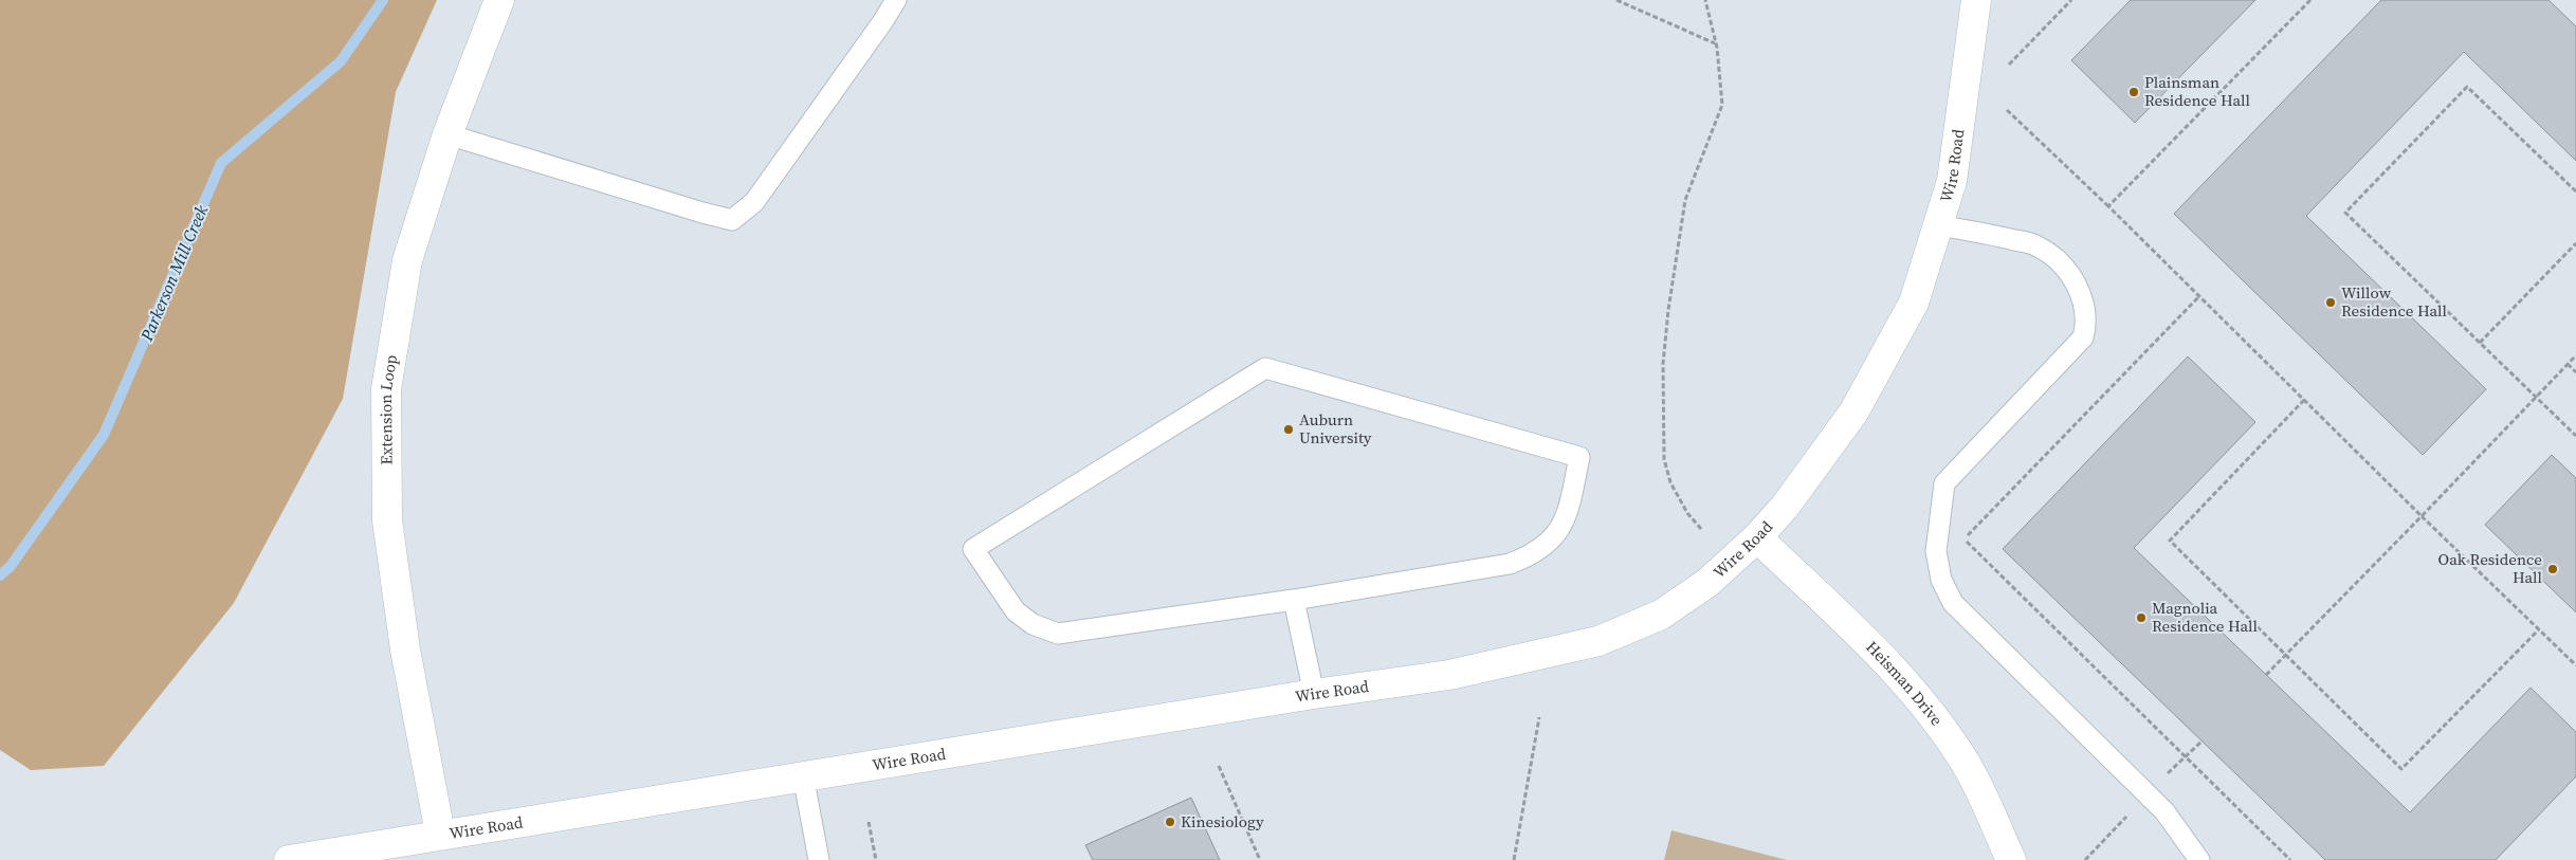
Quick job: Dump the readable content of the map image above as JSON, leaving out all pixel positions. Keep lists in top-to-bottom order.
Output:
{
  "streets": {
    "street": ["Wire Road", "Extension Loop", "Heisman Drive"]
  },
  "crossings": [
    ["Wire Road", "Extension Loop"],
    ["Wire Road", "Heisman Drive"]
  ],
  "water": ["Parkerson Mill Creek"],
  "places": [
    "Plainsman Residence Hall",
    "Willow Residence Hall",
    "Auburn University",
    "Oak Residence Hall",
    "Magnolia Residence Hall",
    "Kinesiology"
  ]
}
